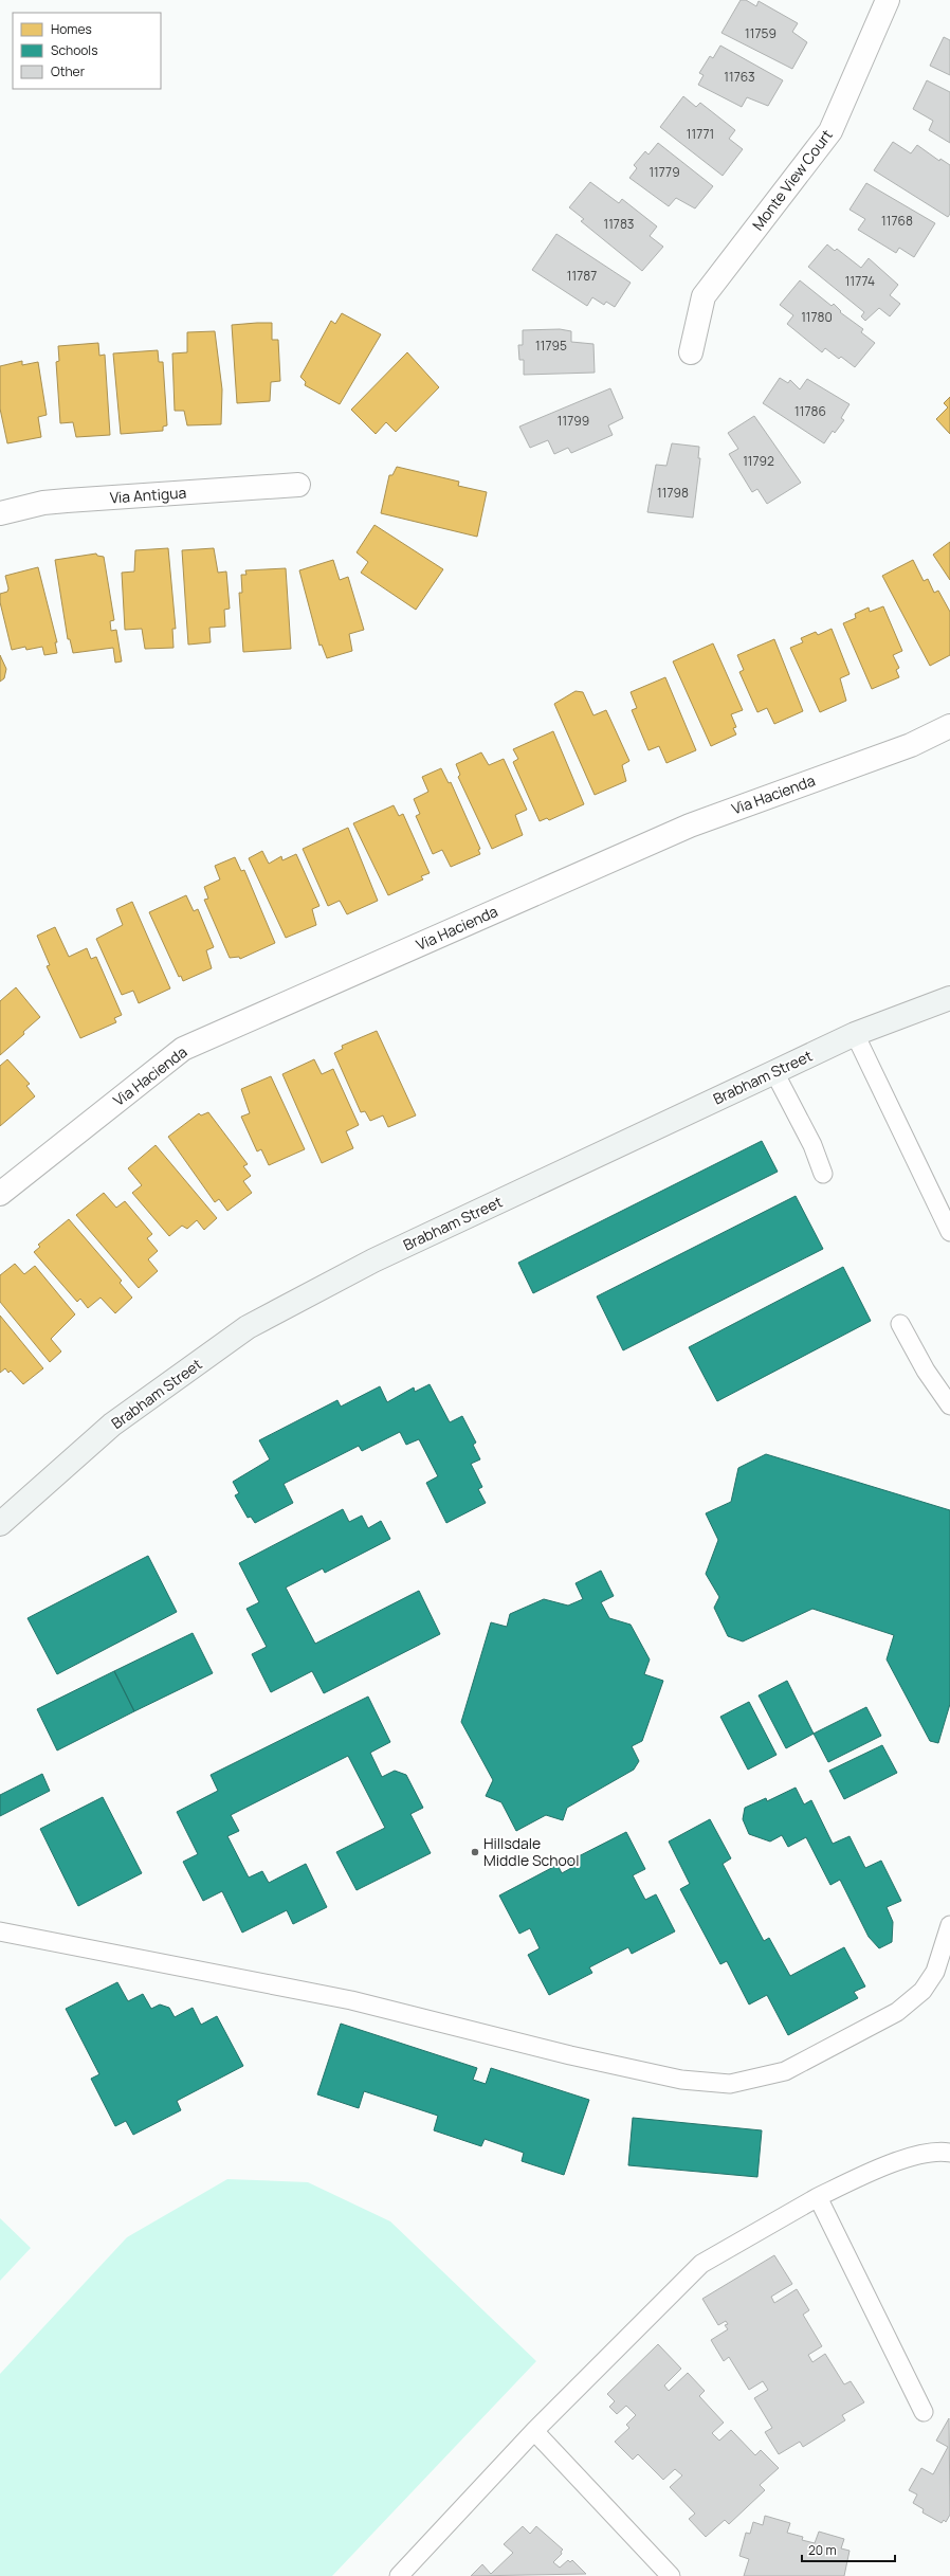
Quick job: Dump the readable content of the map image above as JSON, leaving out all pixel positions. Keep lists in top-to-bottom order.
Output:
{
  "streets": {
    "main road": ["Brabham Street"],
    "street": ["Monte View Court", "Via Antigua", "Via Hacienda"]
  },
  "places": ["Hillsdale Middle School"],
  "house_numbers": [
    "11759",
    "11763",
    "11771",
    "11779",
    "11768",
    "11783",
    "11787",
    "11774",
    "11780",
    "11795",
    "11786",
    "11799",
    "11792",
    "11798"
  ],
  "legend": ["Homes", "Schools", "Other"],
  "scale_bar": "20 m"
}
